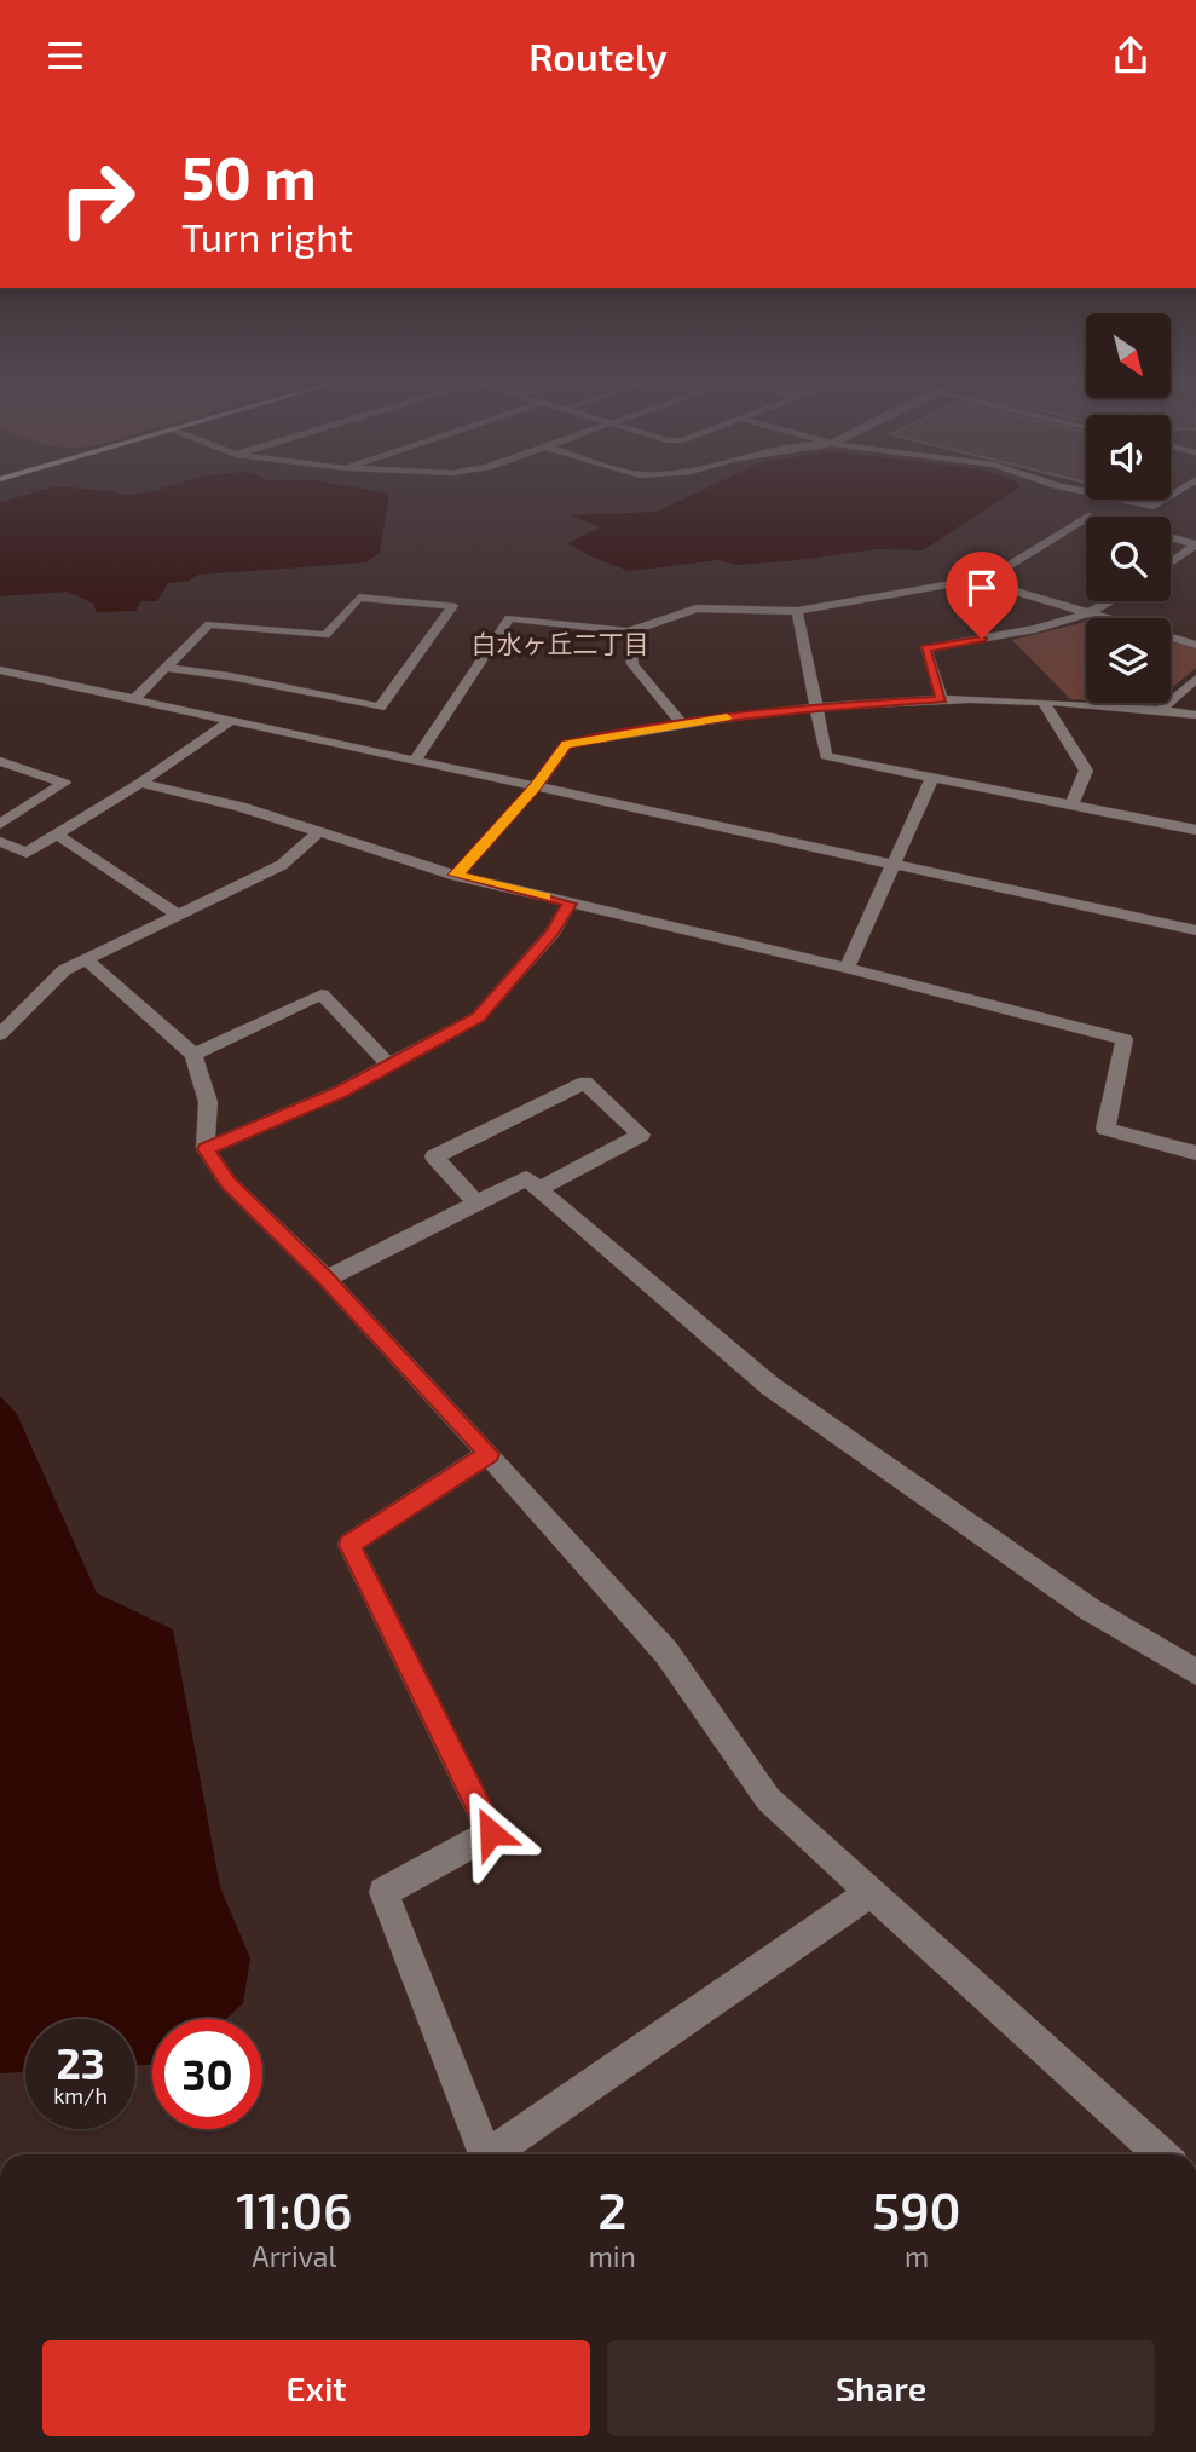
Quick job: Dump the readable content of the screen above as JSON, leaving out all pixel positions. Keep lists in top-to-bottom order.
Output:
{
  "districts": ["白水ヶ丘二丁目"],
  "north": "bottom right",
  "page": {
    "header": "Routely",
    "turn": ["50 m", "Turn right"],
    "speed": "23 km/h",
    "limit": "30",
    "eta": [
      "11:06",
      "Arrival",
      "2",
      "min",
      "590",
      "m"
    ],
    "buttons": ["Exit", "Share"]
  }
}
